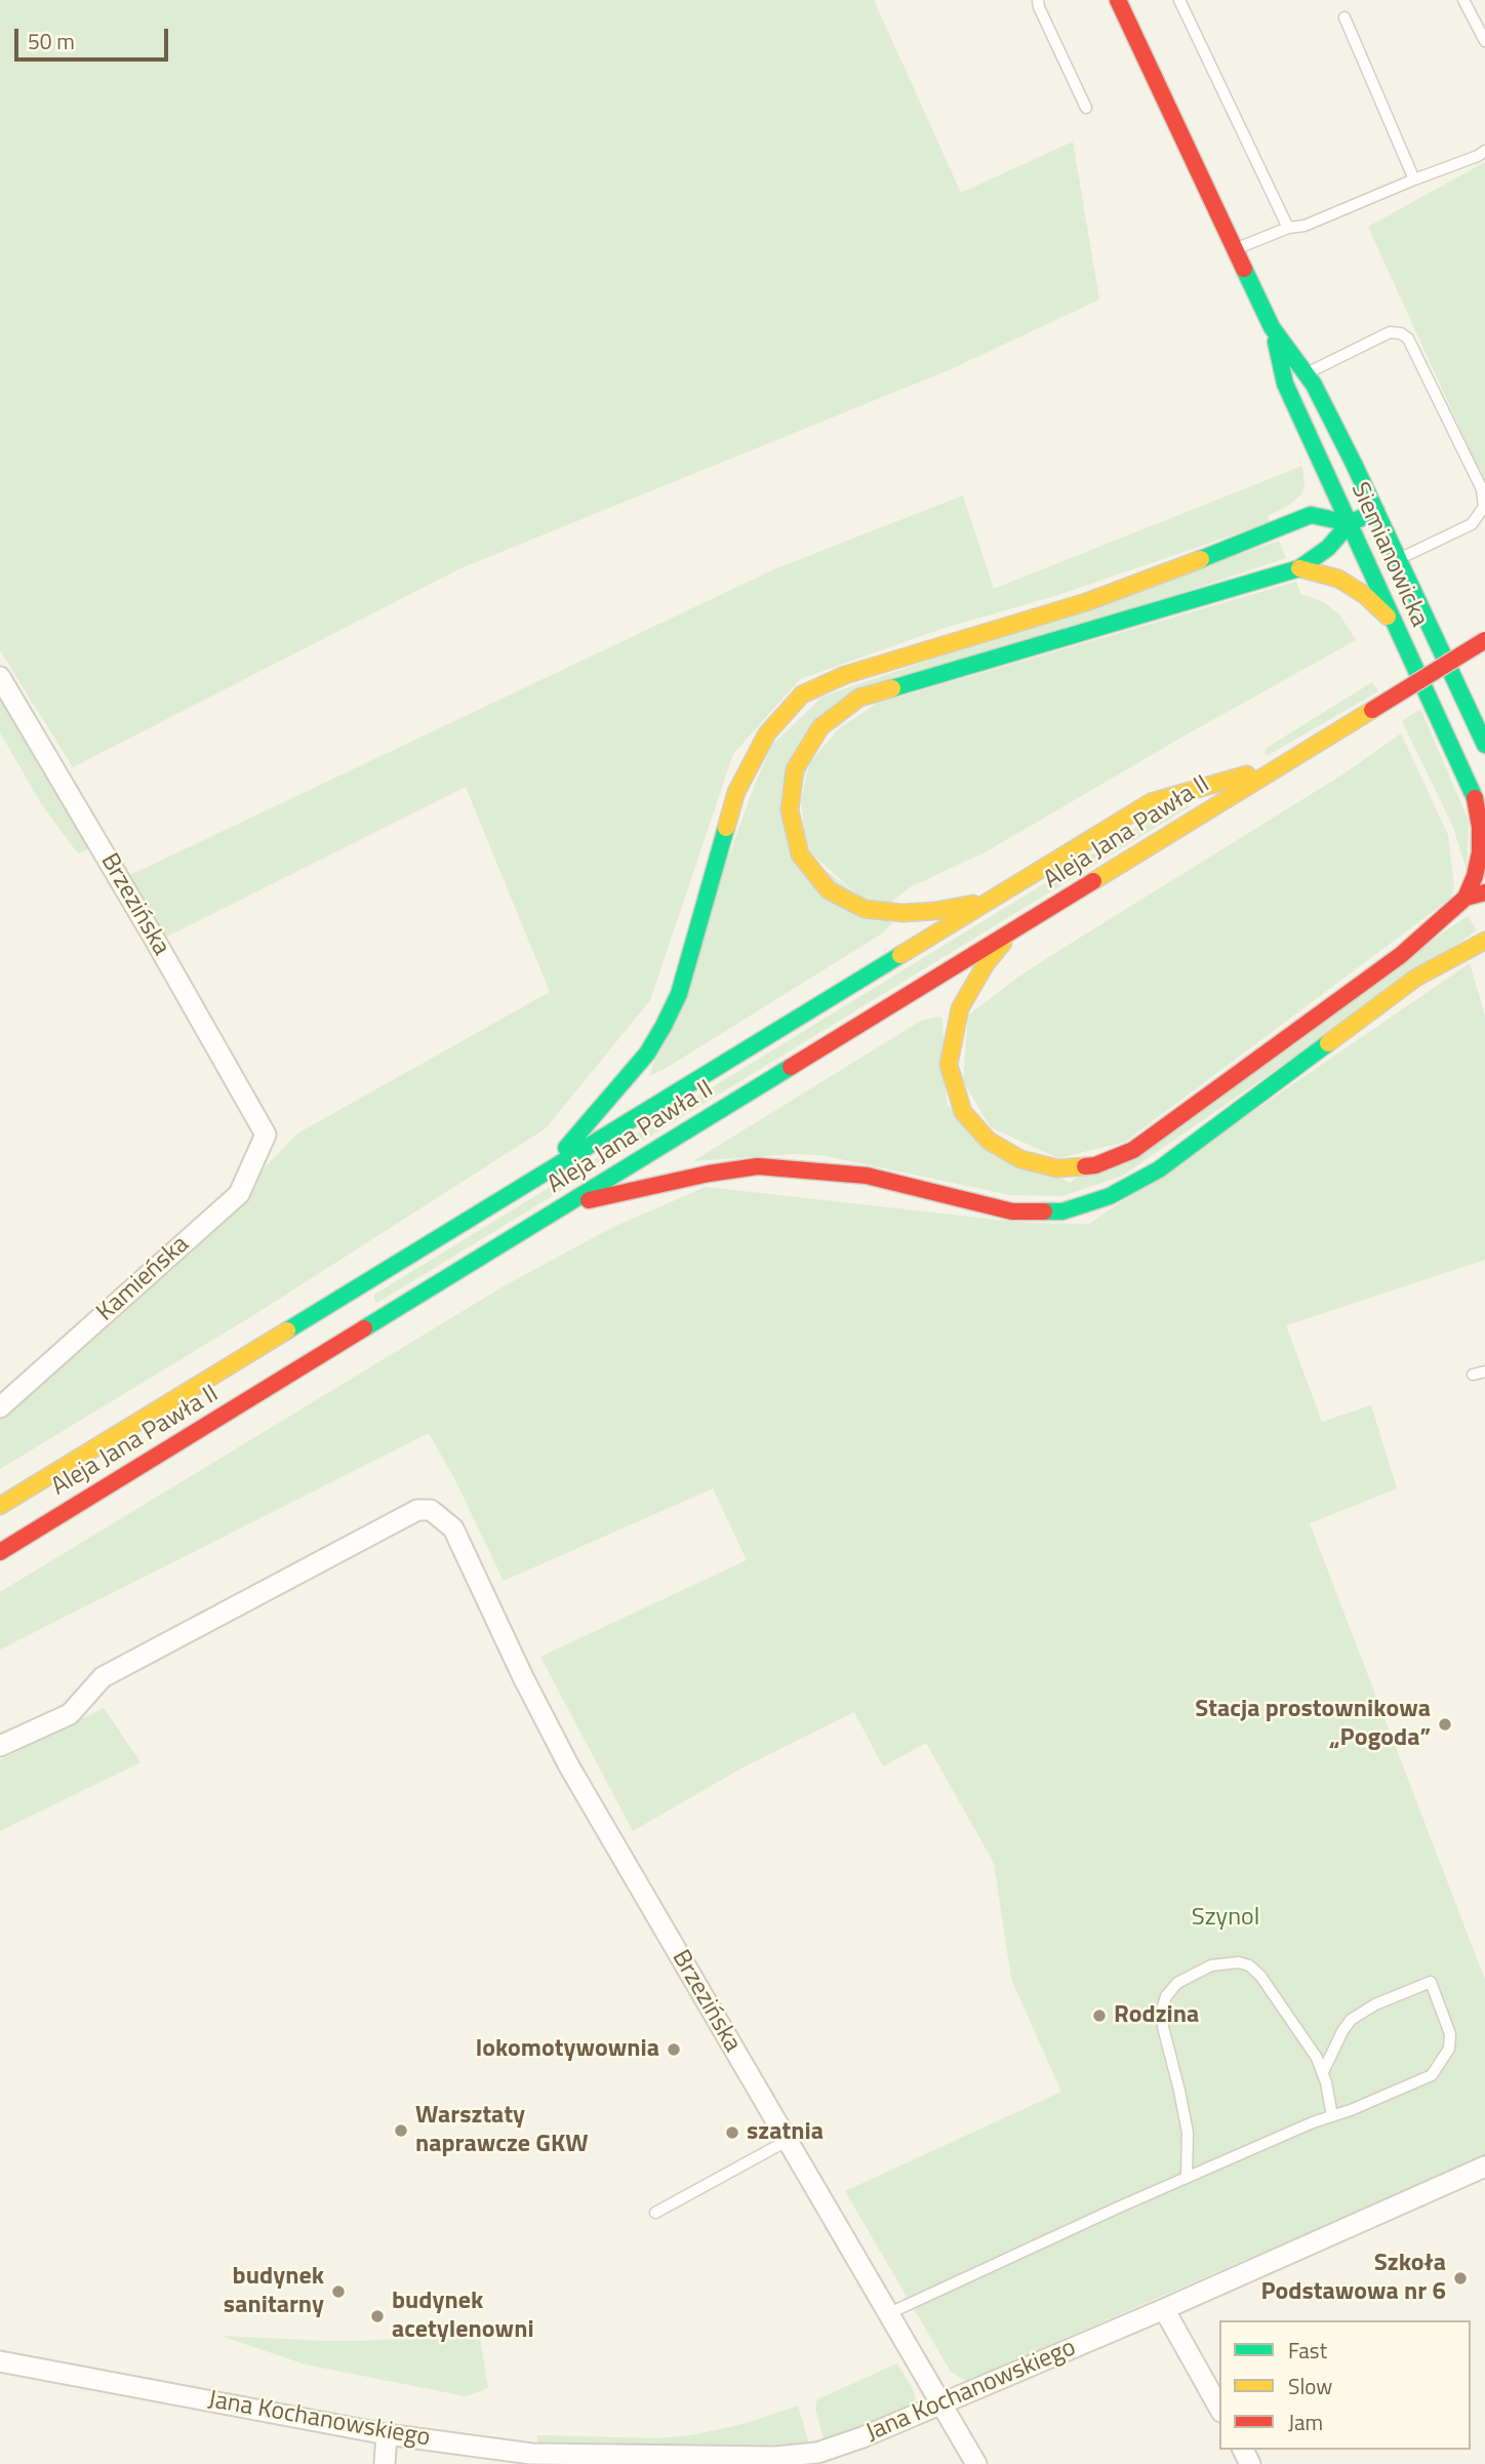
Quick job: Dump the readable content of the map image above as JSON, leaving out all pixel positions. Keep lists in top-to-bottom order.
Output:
{
  "streets": {
    "main road": ["Siemianowicka", "Aleja Jana Pawła II"],
    "street": ["Brzezińska", "Kamieńska", "Jana Kochanowskiego"]
  },
  "crossings": [
    ["Brzezińska", "Kamieńska"],
    ["Brzezińska", "Jana Kochanowskiego"]
  ],
  "parks": ["Szynol"],
  "places": [
    "Stacja prostownikowa „Pogoda”",
    "Rodzina",
    "lokomotywownia",
    "Warsztaty naprawcze GKW",
    "szatnia",
    "Szkoła Podstawowa nr 6",
    "budynek sanitarny",
    "budynek acetylenowni"
  ],
  "legend": ["Fast", "Slow", "Jam"],
  "scale_bar": "50 m"
}
